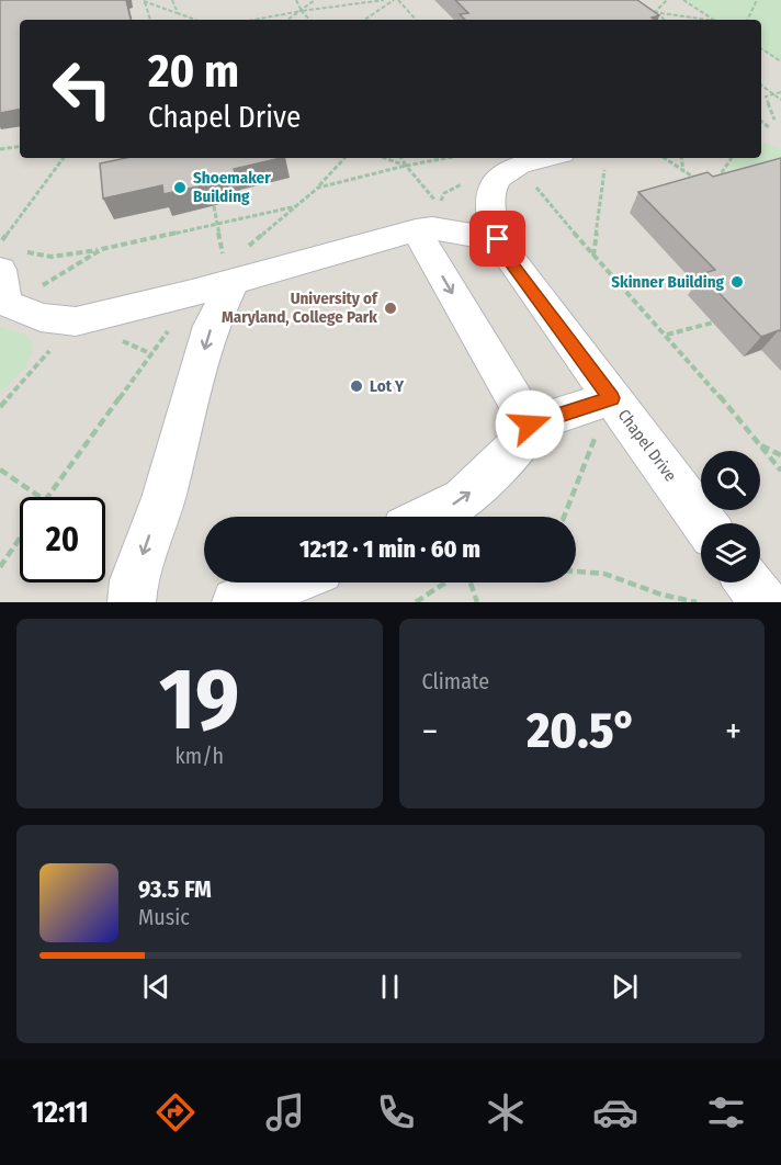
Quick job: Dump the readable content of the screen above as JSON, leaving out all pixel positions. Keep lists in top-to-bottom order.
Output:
{
  "streets": {
    "street": ["Chapel Drive"]
  },
  "places": [
    "Shoemaker Building",
    "Skinner Building",
    "University of Maryland, College Park",
    "Lot Y"
  ],
  "page": {
    "turn": ["20 m", "Chapel Drive"],
    "limit": "20",
    "trip": "12:12 · 1 min · 60 m",
    "tile": [
      ["19", "km/h"],
      "Climate"
    ],
    "heat": ["−", "20.5°", "+"],
    "song": ["93.5 FM", "Music"],
    "tabs": "12:11"
  }
}
